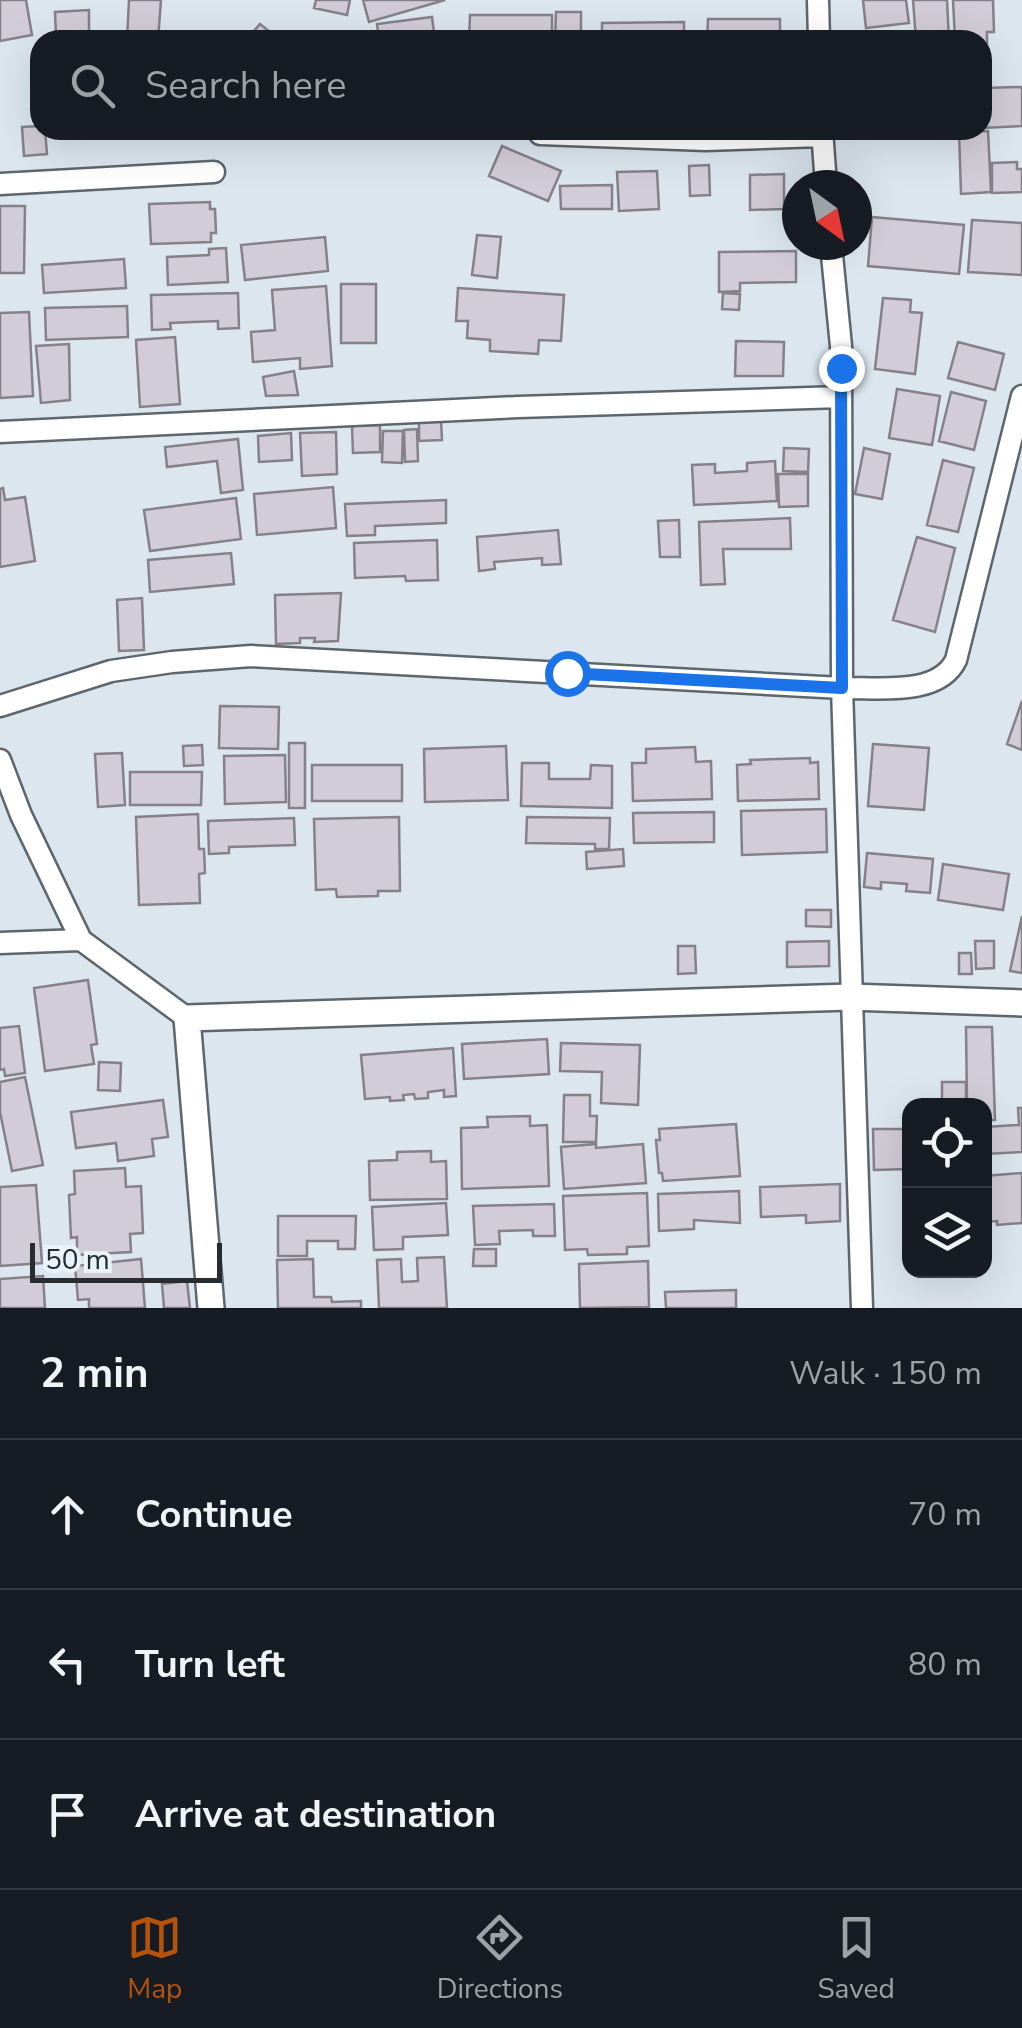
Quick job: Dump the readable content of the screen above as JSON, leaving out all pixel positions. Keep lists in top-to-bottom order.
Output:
{
  "scale_bar": "50 m",
  "north": "bottom right",
  "page": {
    "search": "Search here",
    "scale": "50 m",
    "heading": ["2 min", "Walk · 150 m"],
    "list": [
      ["Continue", "70 m"],
      ["Turn left", "80 m"],
      "Arrive at destination"
    ],
    "nav": ["Map", "Directions", "Saved"]
  }
}
